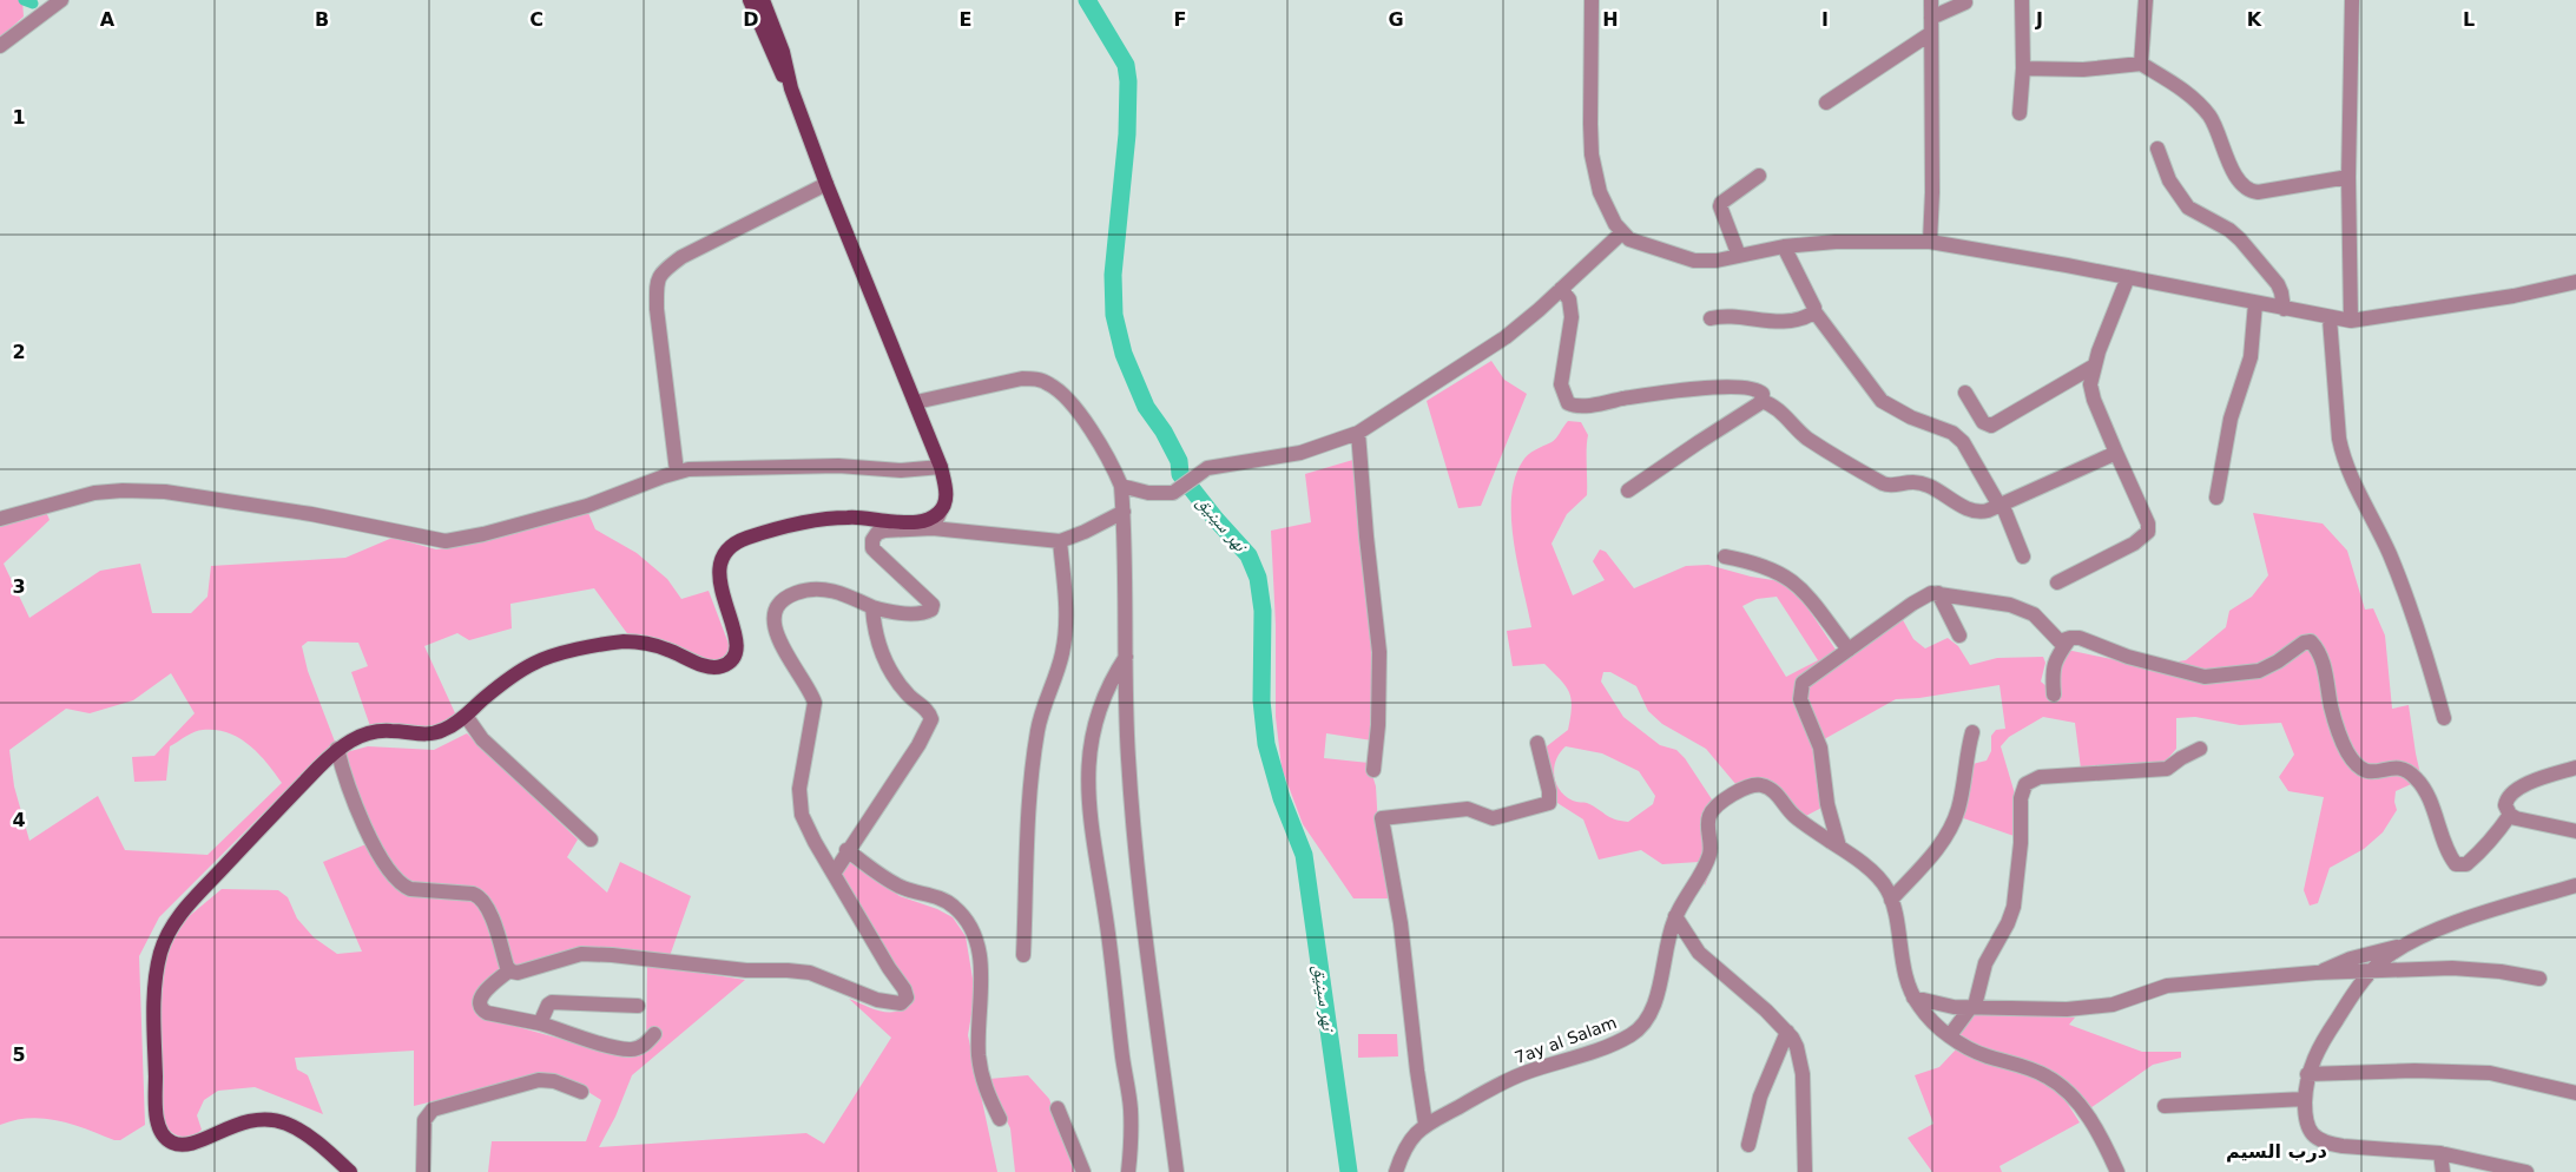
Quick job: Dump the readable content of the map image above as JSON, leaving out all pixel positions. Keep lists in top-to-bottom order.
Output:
{
  "streets": {
    "street": ["7ay al Salam"]
  },
  "districts": ["درب السيم"],
  "water": ["نهر سينيق"],
  "grid": {
    "columns": [
      "A",
      "B",
      "C",
      "D",
      "E",
      "F",
      "G",
      "H",
      "I",
      "J",
      "K",
      "L"
    ],
    "rows": [
      "1",
      "2",
      "3",
      "4",
      "5"
    ]
  }
}
